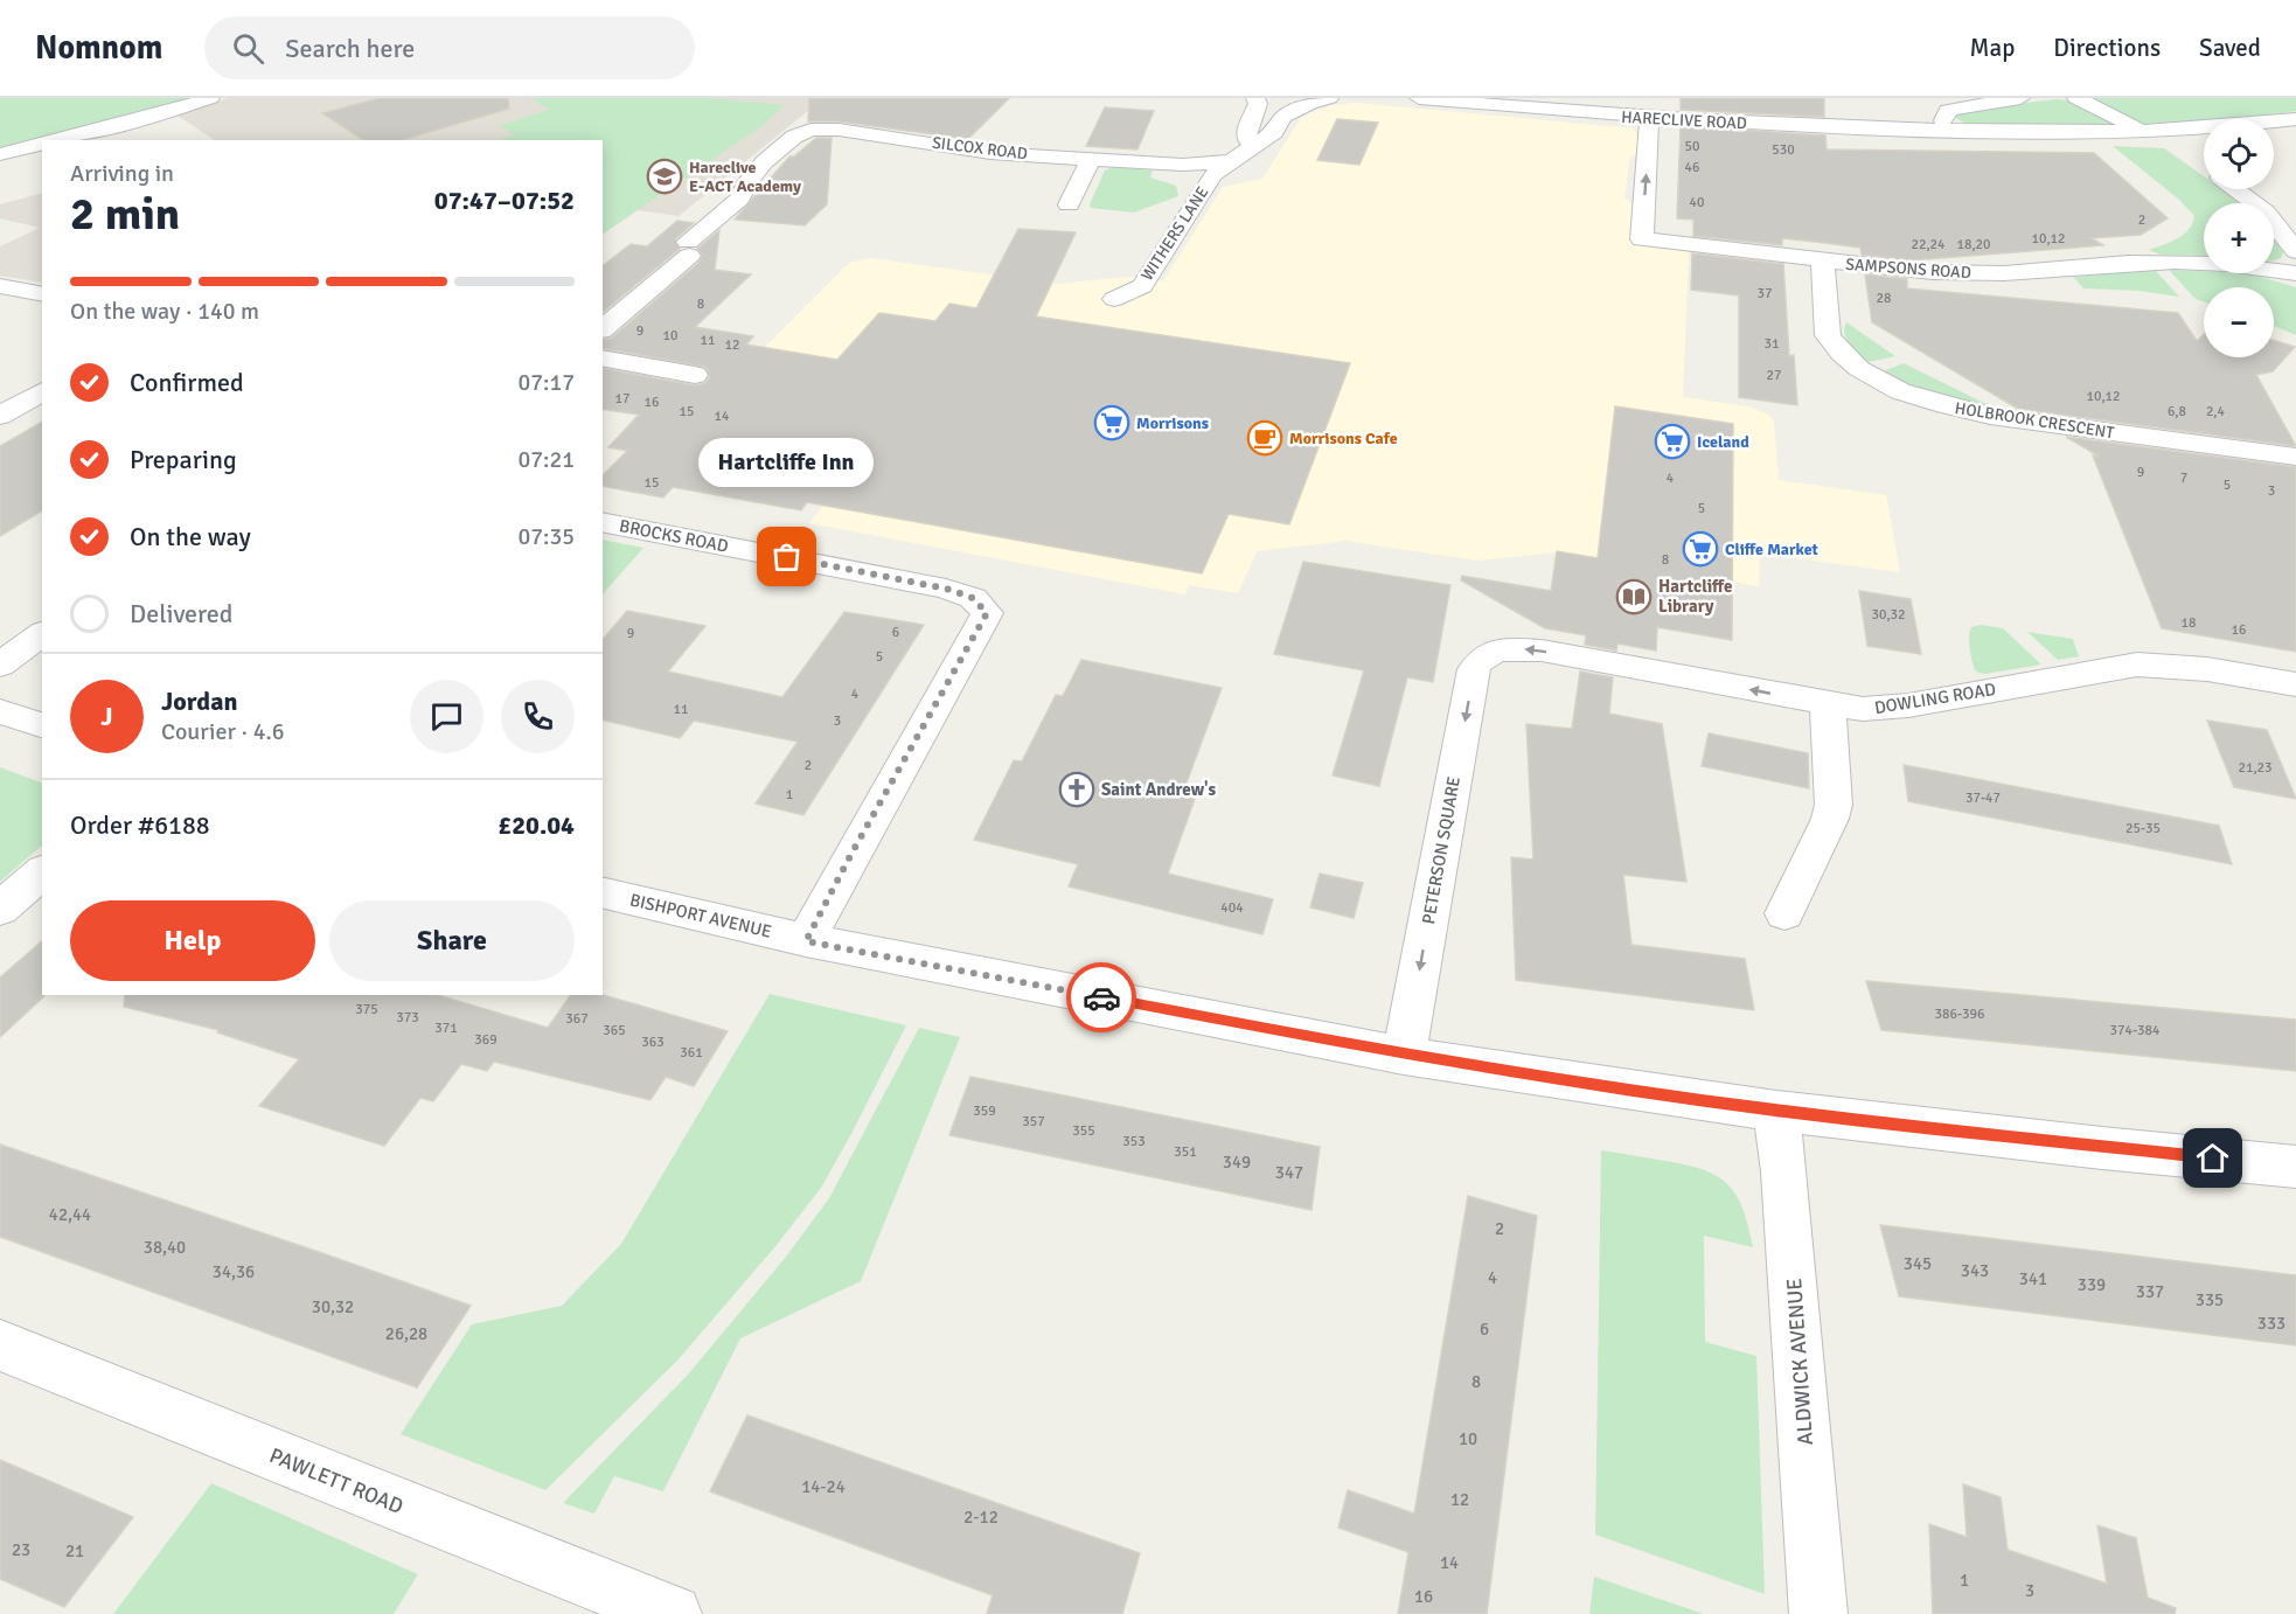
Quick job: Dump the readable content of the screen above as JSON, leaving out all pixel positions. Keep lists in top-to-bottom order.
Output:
{
  "streets": {
    "street": [
      "HARECLIVE ROAD",
      "SILCOX ROAD",
      "WITHERS LANE",
      "SAMPSONS ROAD",
      "HOLBROOK CRESCENT",
      "BROCKS ROAD",
      "DOWLING ROAD",
      "PETERSON SQUARE",
      "BISHPORT AVENUE",
      "ALDWICK AVENUE",
      "PAWLETT ROAD"
    ]
  },
  "crossings": [
    ["HARECLIVE ROAD", "SAMPSONS ROAD"],
    ["SILCOX ROAD", "WITHERS LANE"],
    ["SAMPSONS ROAD", "HOLBROOK CRESCENT"],
    ["BROCKS ROAD", "BISHPORT AVENUE"],
    ["DOWLING ROAD", "PETERSON SQUARE"],
    ["PETERSON SQUARE", "BISHPORT AVENUE"],
    ["BISHPORT AVENUE", "ALDWICK AVENUE"]
  ],
  "one_way": ["DOWLING ROAD", "PETERSON SQUARE"],
  "places": {
    "school or university": ["Hareclive E-ACT Academy"],
    "supermarket": ["Morrisons", "Iceland", "Cliffe Market"],
    "cafe": ["Morrisons Cafe"],
    "other": ["Hartcliffe Inn"],
    "library": ["Hartcliffe Library"],
    "church": ["Saint Andrew's"]
  },
  "house_numbers": [
    "50",
    "530",
    "46",
    "40",
    "2",
    "10,12",
    "22,24",
    "18,20",
    "37",
    "28",
    "8",
    "9",
    "10",
    "11",
    "31",
    "12",
    "27",
    "10,12",
    "17",
    "16",
    "15",
    "6,8",
    "2,4",
    "14",
    "9",
    "4",
    "7",
    "15",
    "5",
    "3",
    "5",
    "8",
    "30,32",
    "18",
    "16",
    "6",
    "9",
    "5",
    "4",
    "11",
    "3",
    "2",
    "21,23",
    "1",
    "37-47",
    "25-35",
    "404",
    "375",
    "386-396",
    "373",
    "367",
    "371",
    "365",
    "374-384",
    "369",
    "363",
    "361",
    "359",
    "357",
    "355",
    "353",
    "351",
    "349",
    "347",
    "42,44",
    "2",
    "38,40",
    "345",
    "343",
    "34,36",
    "4",
    "341",
    "339",
    "337",
    "335",
    "30,32",
    "333",
    "6",
    "26,28",
    "8",
    "10",
    "14-24",
    "12",
    "2-12",
    "23",
    "21",
    "14",
    "1",
    "3",
    "16"
  ],
  "page": {
    "header": "Nomnom",
    "search": "Search here",
    "nav": ["Map", "Directions", "Saved"],
    "map_buttons": ["+", "−"],
    "heading": ["2 min", "Arriving in", "07:47–07:52"],
    "panel": [
      "Jordan",
      "Courier · 4.6",
      "Order #6188",
      "£20.04"
    ],
    "bar": "On the way · 140 m",
    "list": [
      ["Confirmed", "07:17"],
      ["Preparing", "07:21"],
      ["On the way", "07:35"],
      "Delivered"
    ],
    "bubble": "Hartcliffe Inn",
    "round": "J",
    "buttons": ["Help", "Share"]
  }
}
